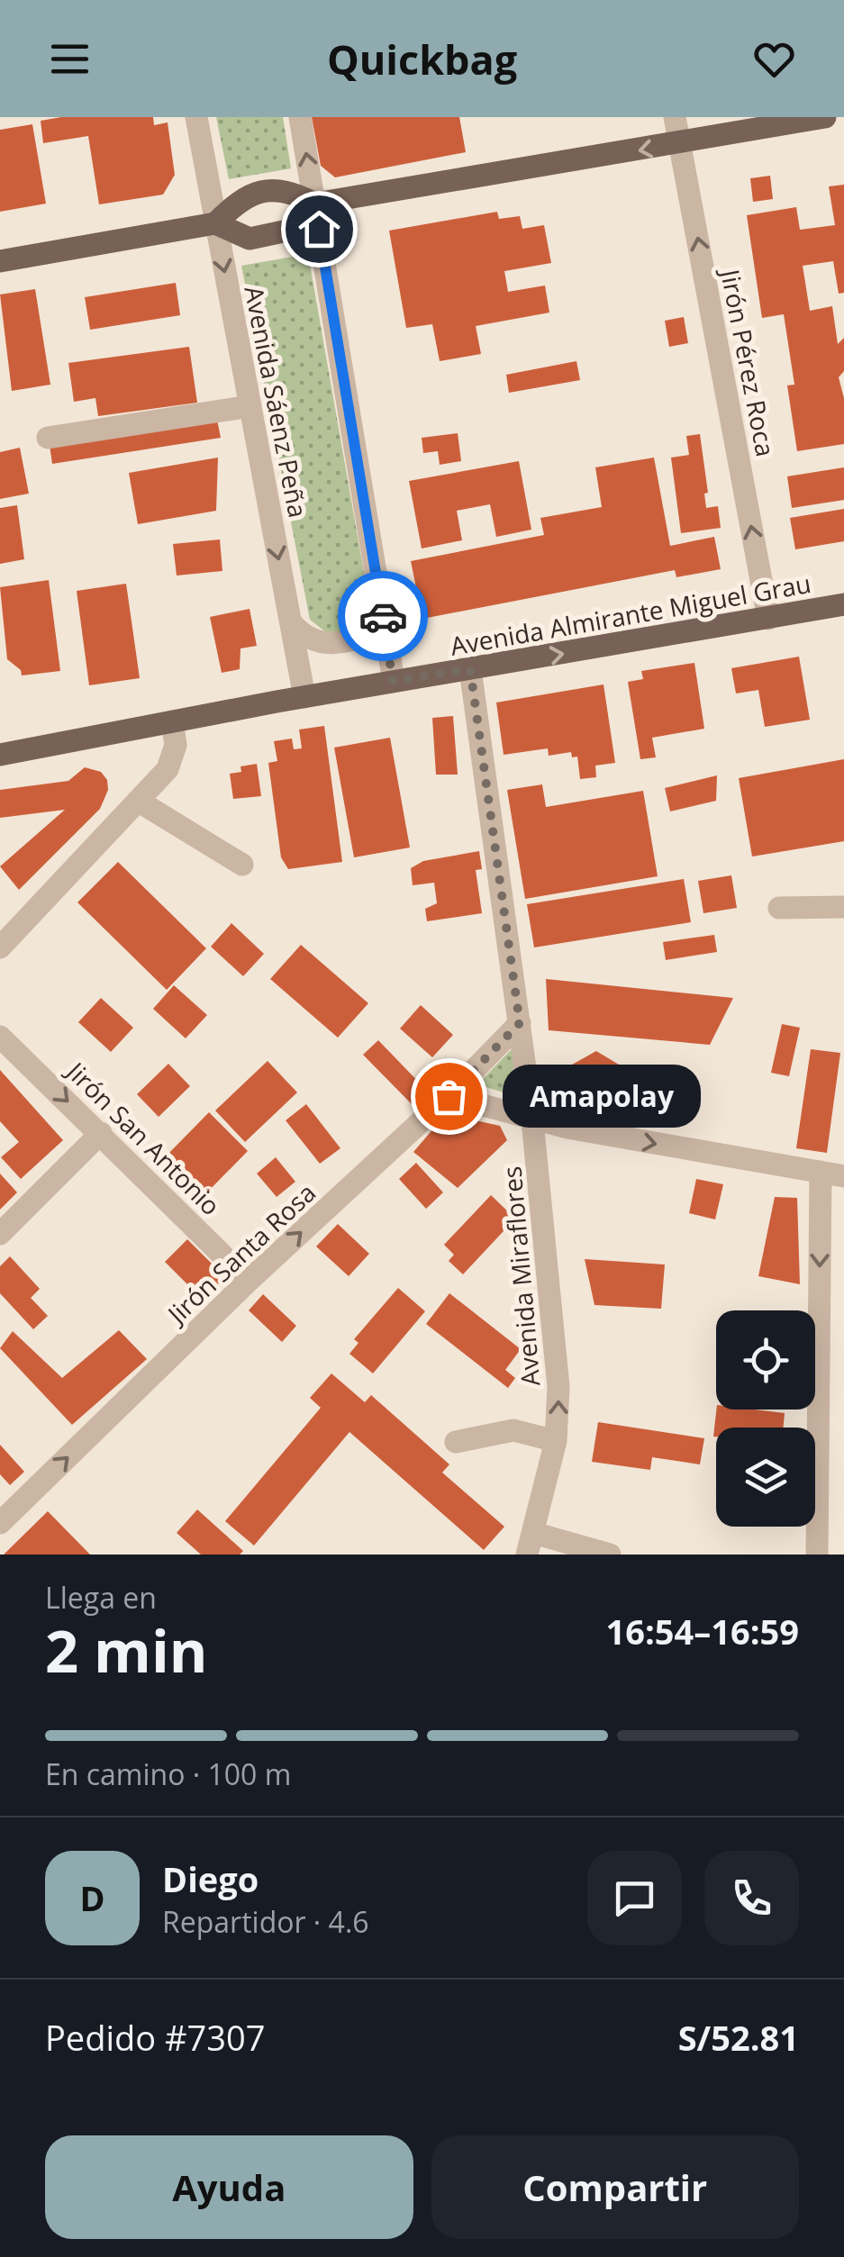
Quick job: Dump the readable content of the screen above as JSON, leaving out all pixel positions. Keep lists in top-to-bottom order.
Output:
{
  "streets": {
    "main road": ["Avenida Almirante Miguel Grau"],
    "street": [
      "Jirón Pérez Roca",
      "Avenida Sáenz Peña",
      "Jirón San Antonio",
      "Jirón Santa Rosa",
      "Avenida Miraflores"
    ]
  },
  "crossings": [
    ["Jirón Pérez Roca", "Avenida Almirante Miguel Grau"],
    ["Avenida Sáenz Peña", "Avenida Almirante Miguel Grau"],
    ["Avenida Almirante Miguel Grau", "Avenida Miraflores"],
    ["Jirón San Antonio", "Jirón Santa Rosa"],
    ["Jirón Santa Rosa", "Avenida Miraflores"]
  ],
  "one_way": [
    "Jirón Pérez Roca",
    "Avenida Almirante Miguel Grau",
    "Jirón San Antonio",
    "Jirón Santa Rosa",
    "Avenida Miraflores"
  ],
  "places": ["Amapolay"],
  "page": {
    "header": "Quickbag",
    "bubble": "Amapolay",
    "heading": ["2 min", "Llega en", "16:54–16:59"],
    "panel": [
      "Diego",
      "Repartidor · 4.6",
      "Pedido #7307",
      "S/52.81"
    ],
    "bar": "En camino · 100 m",
    "round": "D",
    "buttons": ["Ayuda", "Compartir"]
  }
}
